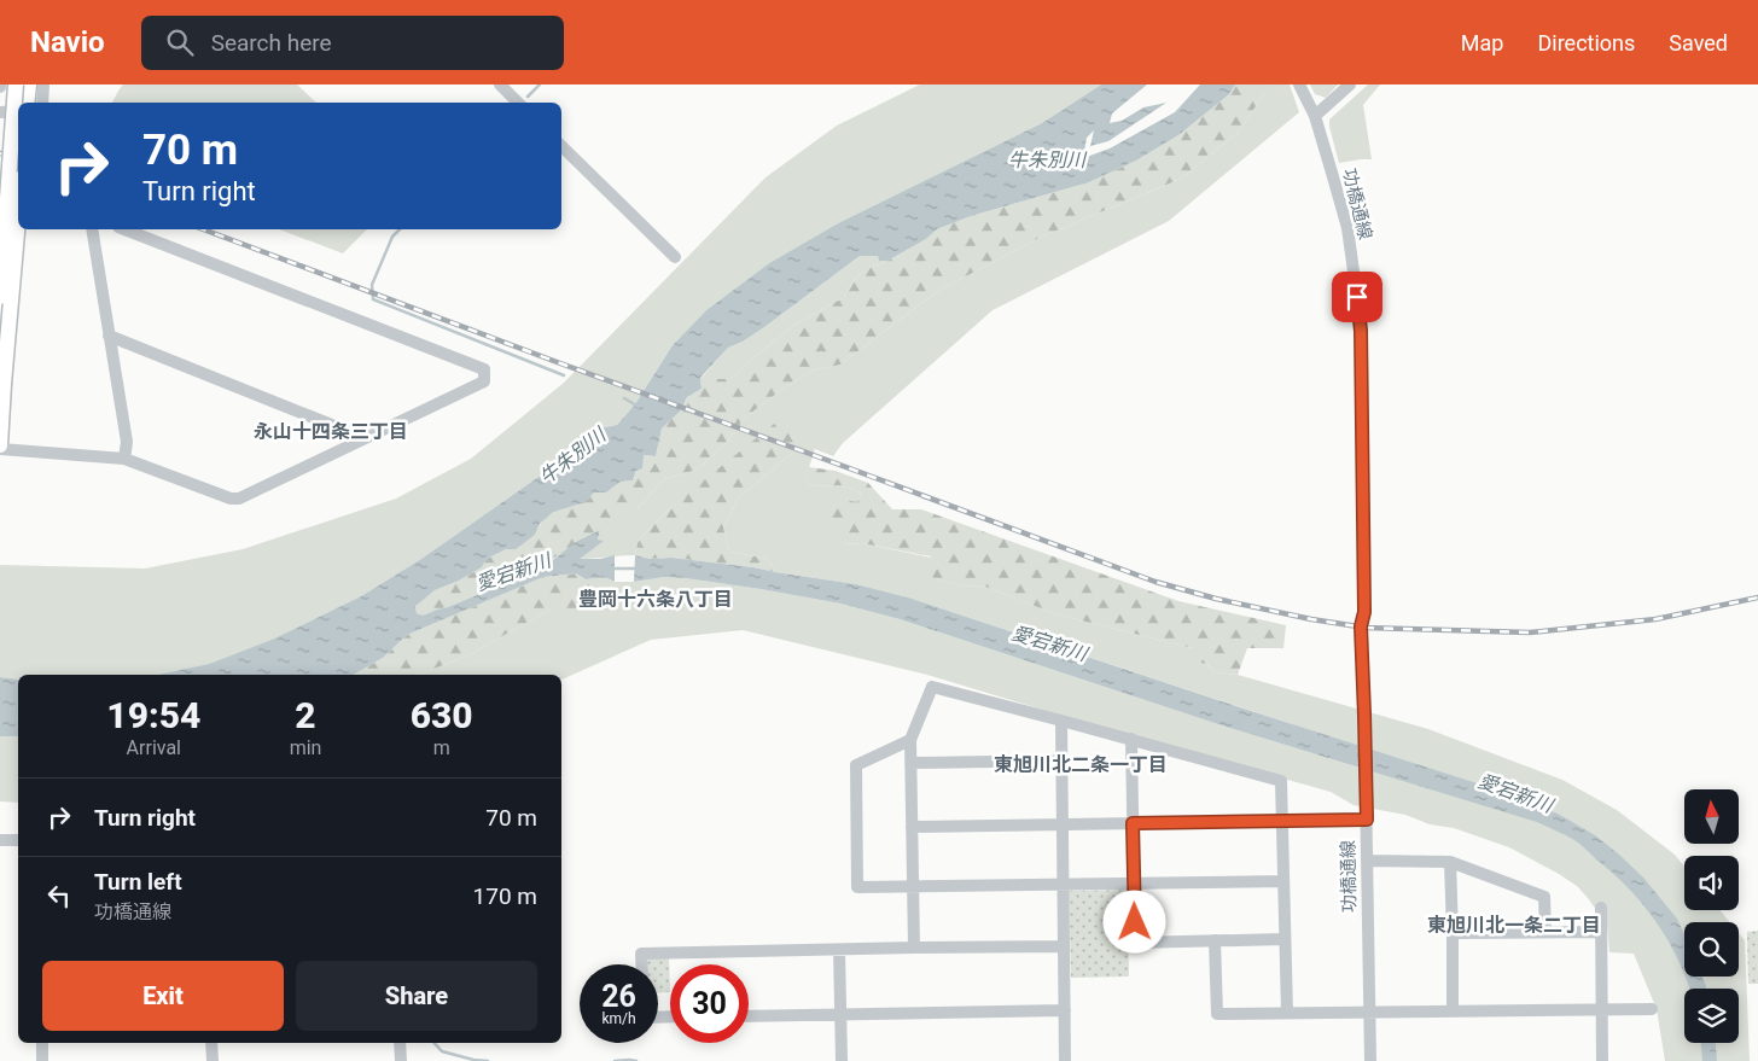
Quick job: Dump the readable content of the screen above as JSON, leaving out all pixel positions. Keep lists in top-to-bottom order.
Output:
{
  "streets": {
    "street": ["功橋通線"]
  },
  "districts": [
    "永山十四条三丁目",
    "豊岡十六条八丁目",
    "東旭川北二条一丁目",
    "東旭川北一条二丁目"
  ],
  "water": ["牛朱別川", "愛宕新川"],
  "north": "top",
  "page": {
    "header": "Navio",
    "search": "Search here",
    "nav": ["Map", "Directions", "Saved"],
    "turn": ["70 m", "Turn right"],
    "eta": [
      "19:54",
      "Arrival",
      "2",
      "min",
      "630",
      "m"
    ],
    "list": [
      {
        "name": "Turn right",
        "value": "70 m"
      },
      {
        "name": "Turn left",
        "note": "功橋通線",
        "value": "170 m"
      }
    ],
    "buttons": ["Exit", "Share"],
    "speed": "26 km/h",
    "limit": "30"
  }
}
